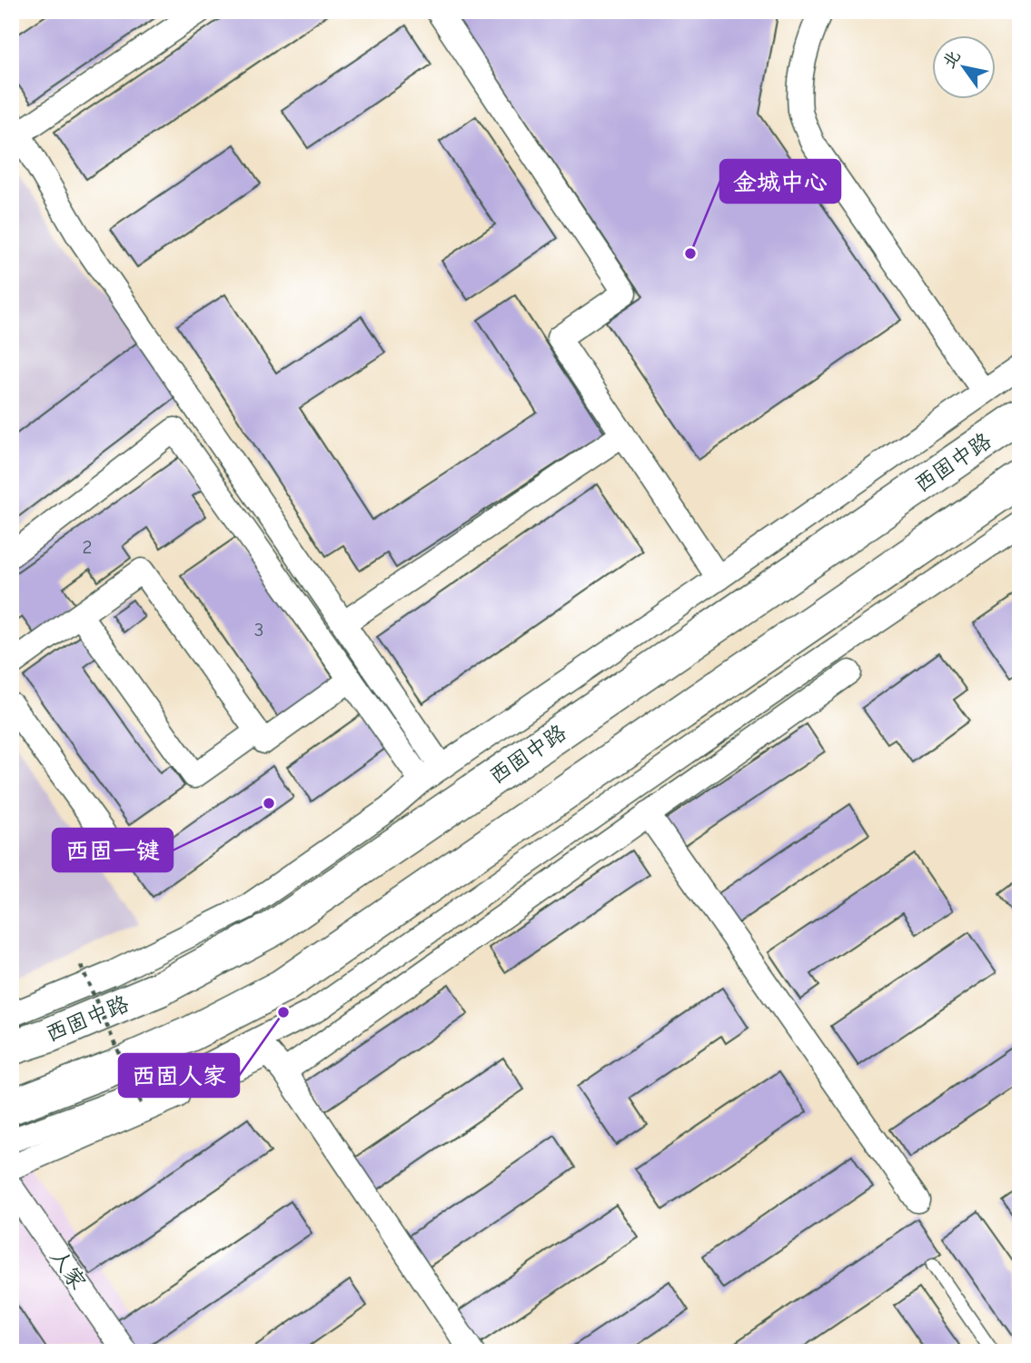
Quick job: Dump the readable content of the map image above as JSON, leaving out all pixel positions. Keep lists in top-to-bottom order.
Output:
{
  "streets": {
    "main road": ["西固中路"],
    "street": ["人家"]
  },
  "places": ["金城中心", "西固一键", "西固人家"],
  "house_numbers": ["2", "3"],
  "north": "top left"
}
